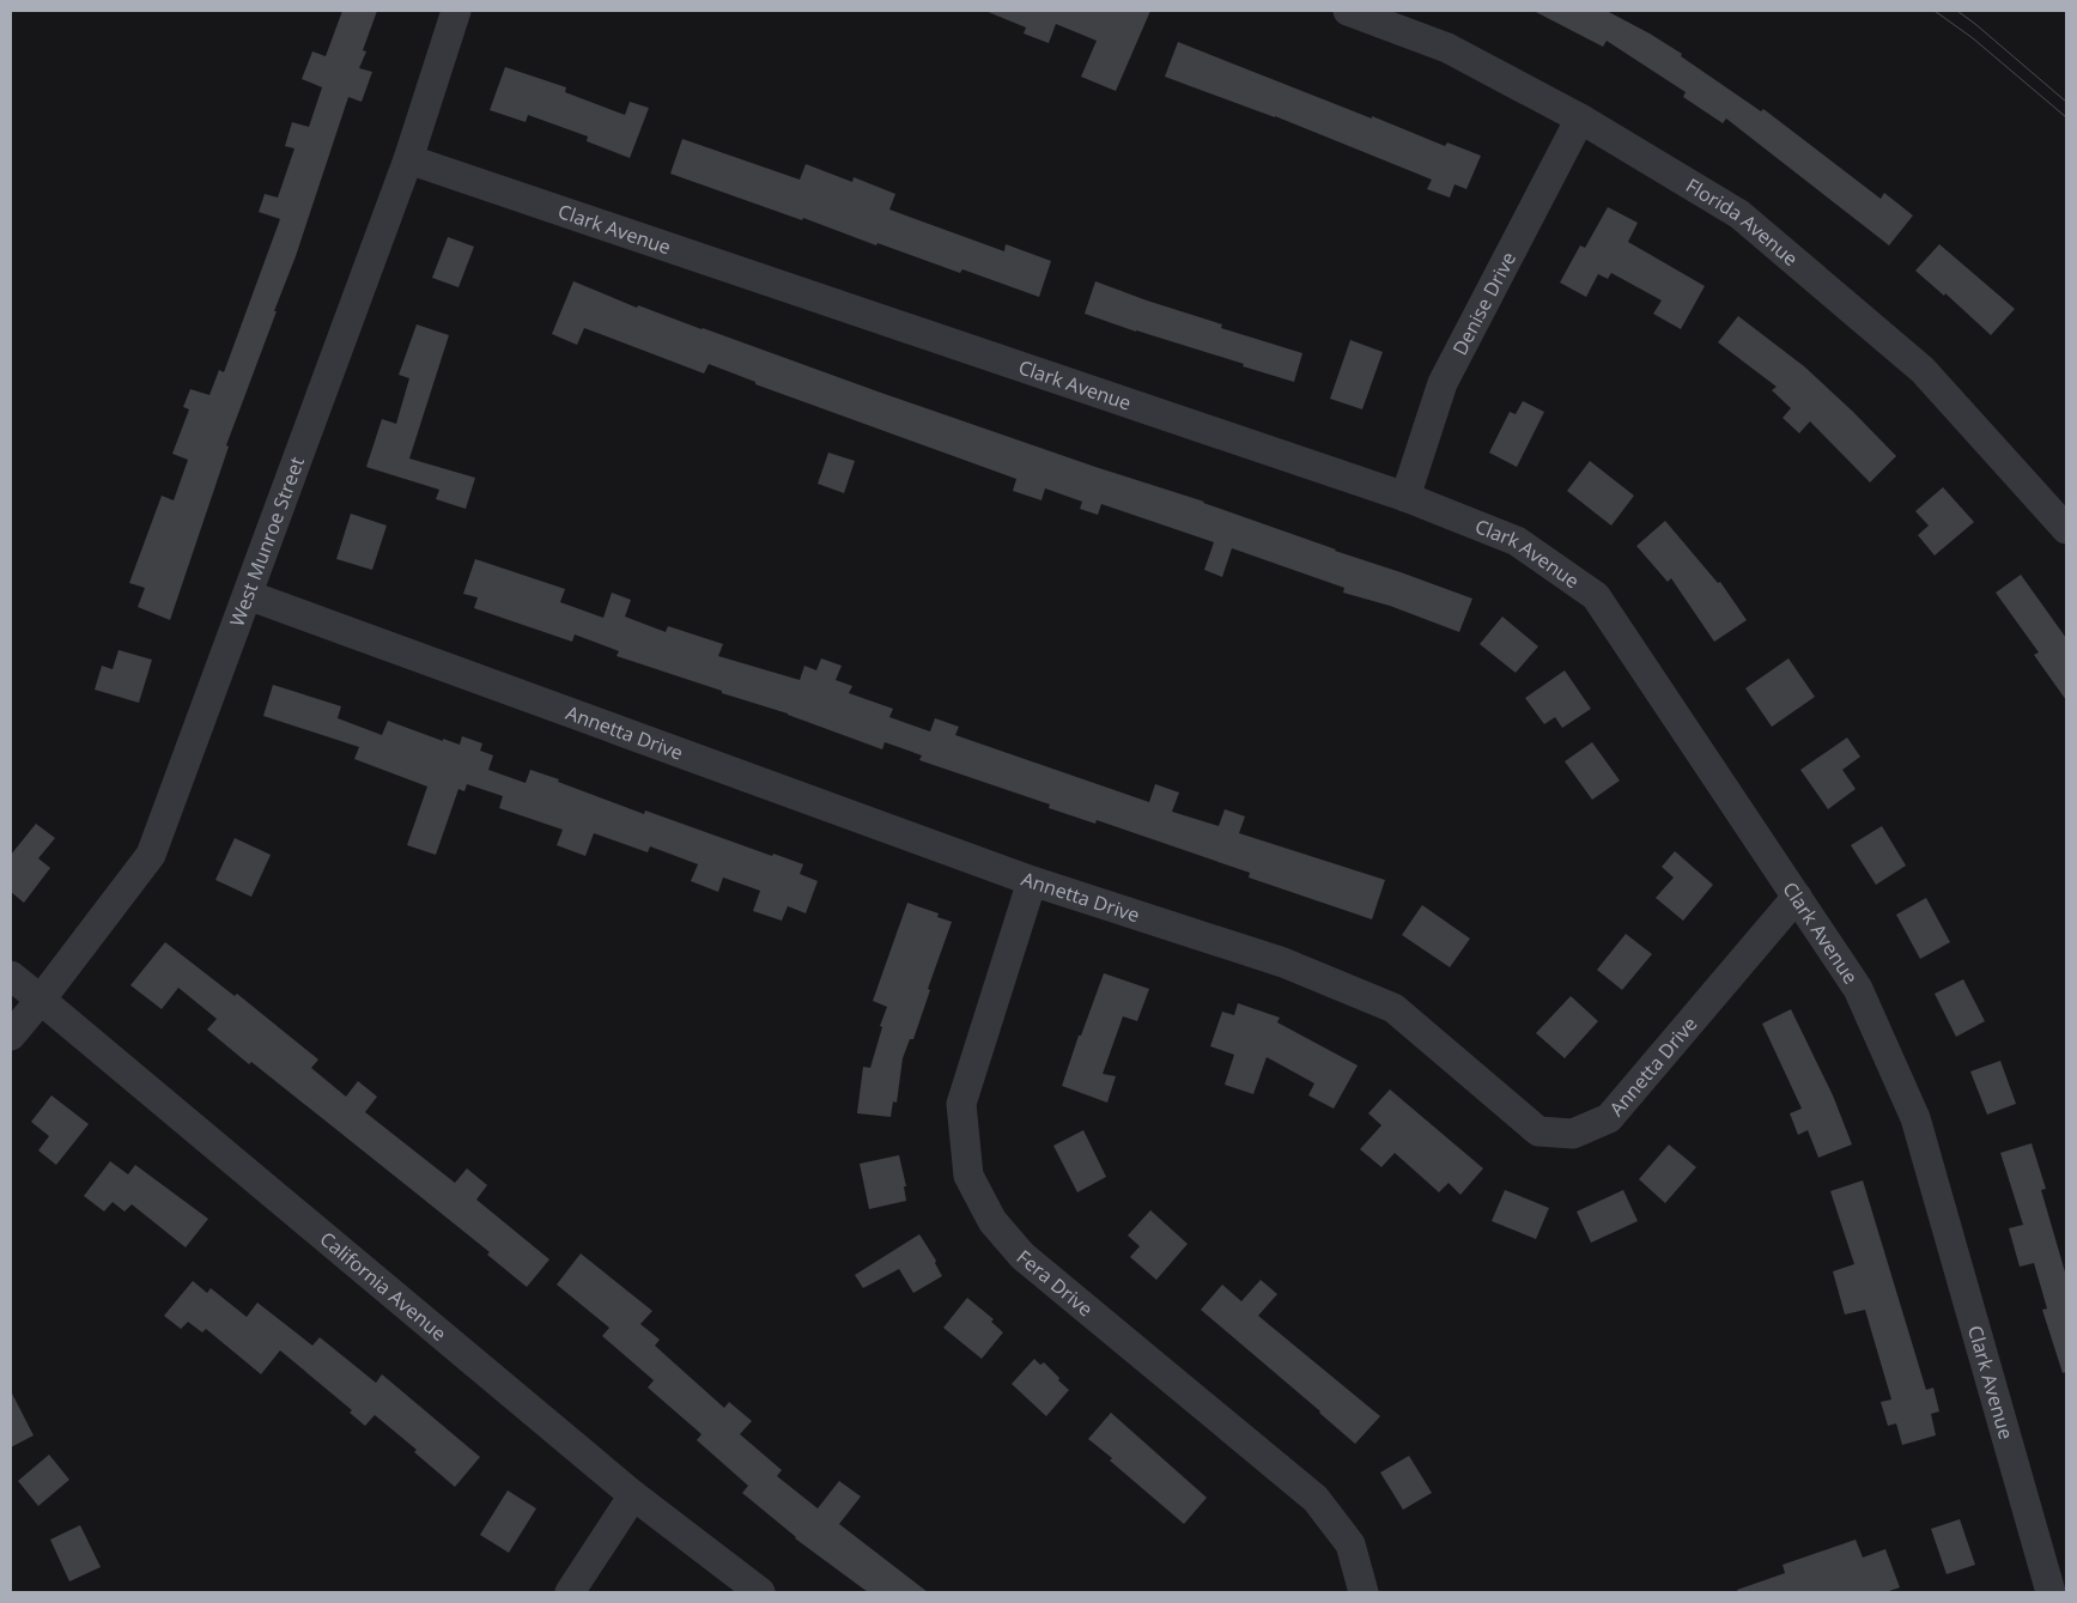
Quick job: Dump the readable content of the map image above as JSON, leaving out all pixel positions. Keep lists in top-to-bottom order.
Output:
{
  "streets": {
    "street": [
      "Florida Avenue",
      "Clark Avenue",
      "Denise Drive",
      "West Munroe Street",
      "Annetta Drive",
      "Fera Drive",
      "California Avenue"
    ]
  },
  "crossings": [
    ["Florida Avenue", "Denise Drive"],
    ["Clark Avenue", "Denise Drive"],
    ["Clark Avenue", "West Munroe Street"],
    ["Clark Avenue", "Annetta Drive"],
    ["West Munroe Street", "Annetta Drive"],
    ["West Munroe Street", "California Avenue"],
    ["Annetta Drive", "Fera Drive"]
  ]
}
